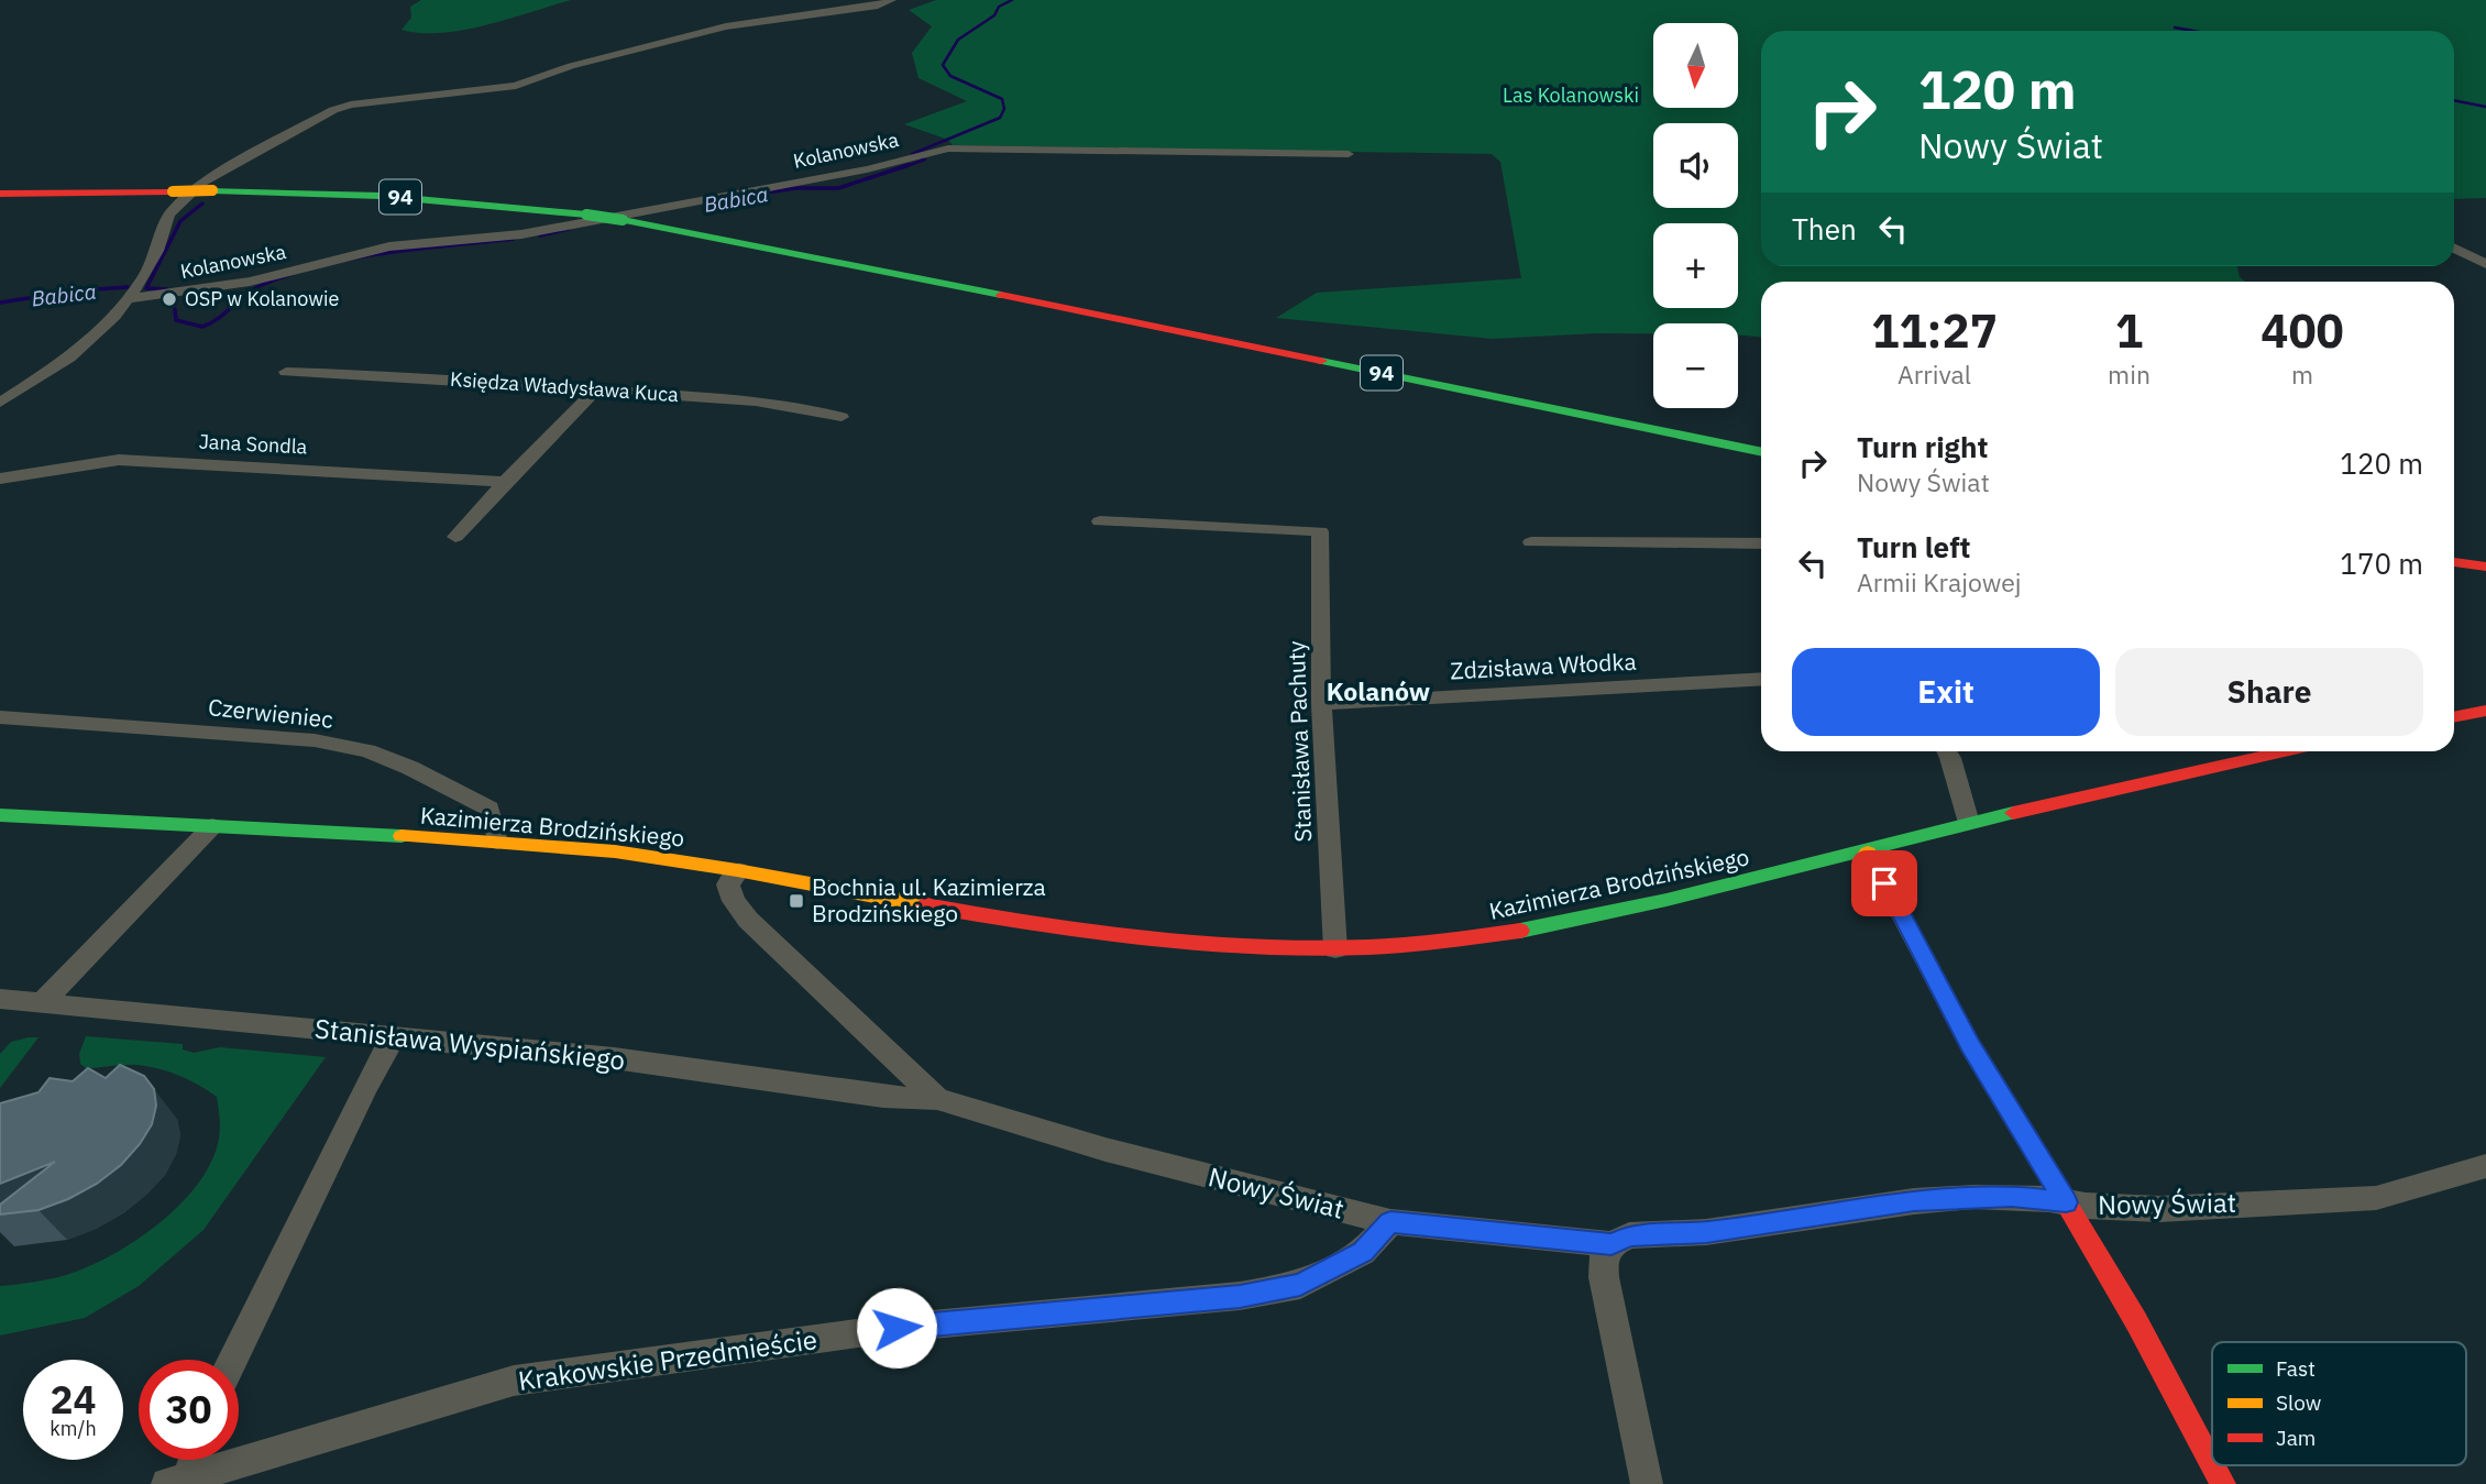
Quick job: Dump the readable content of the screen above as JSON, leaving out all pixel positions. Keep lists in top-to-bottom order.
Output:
{
  "streets": {
    "main road": ["94", "Kazimierza Brodzińskiego"],
    "street": [
      "Kolanowska",
      "Księdza Władysława Kuca",
      "Jana Sondla",
      "Zdzisława Włodka",
      "Czerwieniec",
      "Stanisława Pachuty",
      "Stanisława Wyspiańskiego",
      "Nowy Świat",
      "Krakowskie Przedmieście"
    ]
  },
  "crossings": [
    ["Zdzisława Włodka", "Stanisława Pachuty"],
    ["Czerwieniec", "Kazimierza Brodzińskiego"],
    ["Stanisława Pachuty", "Kazimierza Brodzińskiego"],
    ["Kazimierza Brodzińskiego", "Nowy Świat"],
    ["Stanisława Wyspiańskiego", "Nowy Świat"],
    ["Nowy Świat", "Krakowskie Przedmieście"]
  ],
  "districts": ["Kolanów"],
  "water": ["Babica"],
  "parks": ["Las Kolanowski"],
  "places": {
    "other": ["OSP w Kolanowie"],
    "transit": ["Bochnia ul. Kazimierza Brodzińskiego"]
  },
  "legend": ["Fast", "Slow", "Jam"],
  "north": "bottom",
  "page": {
    "map_buttons": ["+", "−"],
    "turn": ["120 m", "Nowy Świat"],
    "then": "Then",
    "eta": [
      "11:27",
      "Arrival",
      "1",
      "min",
      "400",
      "m"
    ],
    "list": [
      {
        "name": "Turn right",
        "note": "Nowy Świat",
        "value": "120 m"
      },
      {
        "name": "Turn left",
        "note": "Armii Krajowej",
        "value": "170 m"
      }
    ],
    "buttons": ["Exit", "Share"],
    "speed": "24 km/h",
    "limit": "30"
  }
}
